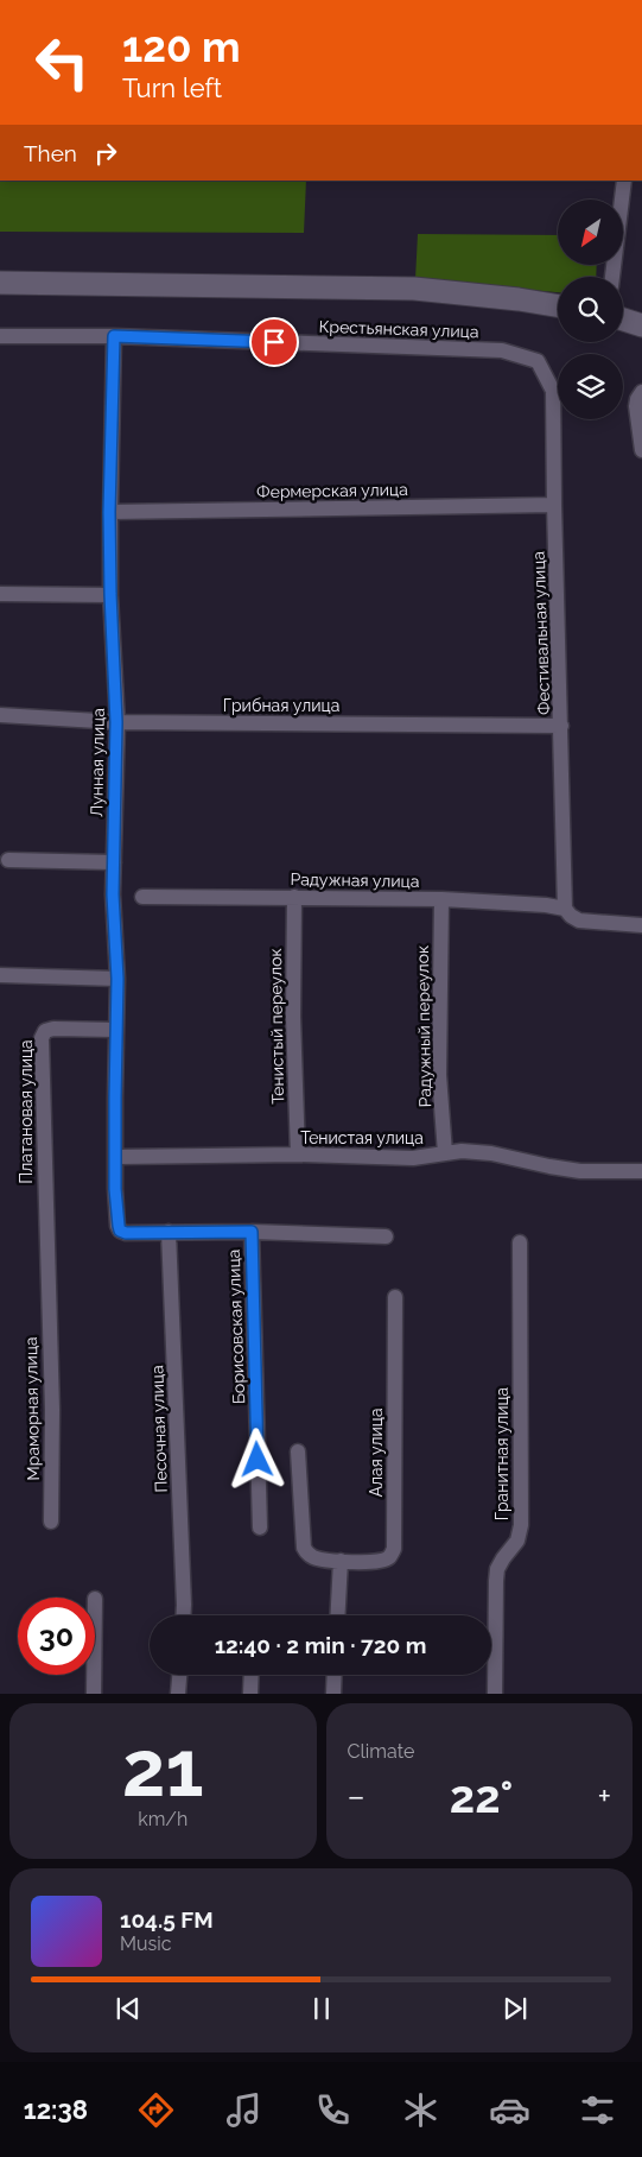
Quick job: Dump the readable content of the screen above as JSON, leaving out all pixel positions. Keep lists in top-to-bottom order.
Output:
{
  "streets": {
    "street": [
      "Крестьянская улица",
      "Фермерская улица",
      "Фестивальная улица",
      "Грибная улица",
      "Лунная улица",
      "Радужная улица",
      "Тенистый переулок",
      "Радужный переулок",
      "Платановая улица",
      "Тенистая улица",
      "Борисовская улица",
      "Мраморная улица",
      "Песочная улица",
      "Алая улица",
      "Гранитная улица"
    ]
  },
  "crossings": [
    ["Крестьянская улица", "Фестивальная улица"],
    ["Крестьянская улица", "Лунная улица"],
    ["Фермерская улица", "Фестивальная улица"],
    ["Фермерская улица", "Лунная улица"],
    ["Фестивальная улица", "Грибная улица"],
    ["Фестивальная улица", "Радужная улица"],
    ["Грибная улица", "Лунная улица"],
    ["Лунная улица", "Платановая улица"],
    ["Лунная улица", "Тенистая улица"],
    ["Лунная улица", "Песочная улица"],
    ["Радужная улица", "Тенистый переулок"],
    ["Радужная улица", "Радужный переулок"],
    ["Тенистый переулок", "Тенистая улица"],
    ["Радужный переулок", "Тенистая улица"],
    ["Платановая улица", "Мраморная улица"]
  ],
  "north": "bottom left",
  "page": {
    "turn": ["120 m", "Turn left"],
    "then": "Then",
    "limit": "30",
    "trip": "12:40 · 2 min · 720 m",
    "tile": [
      ["21", "km/h"],
      "Climate"
    ],
    "heat": ["−", "22°", "+"],
    "song": ["104.5 FM", "Music"],
    "tabs": "12:38"
  }
}
